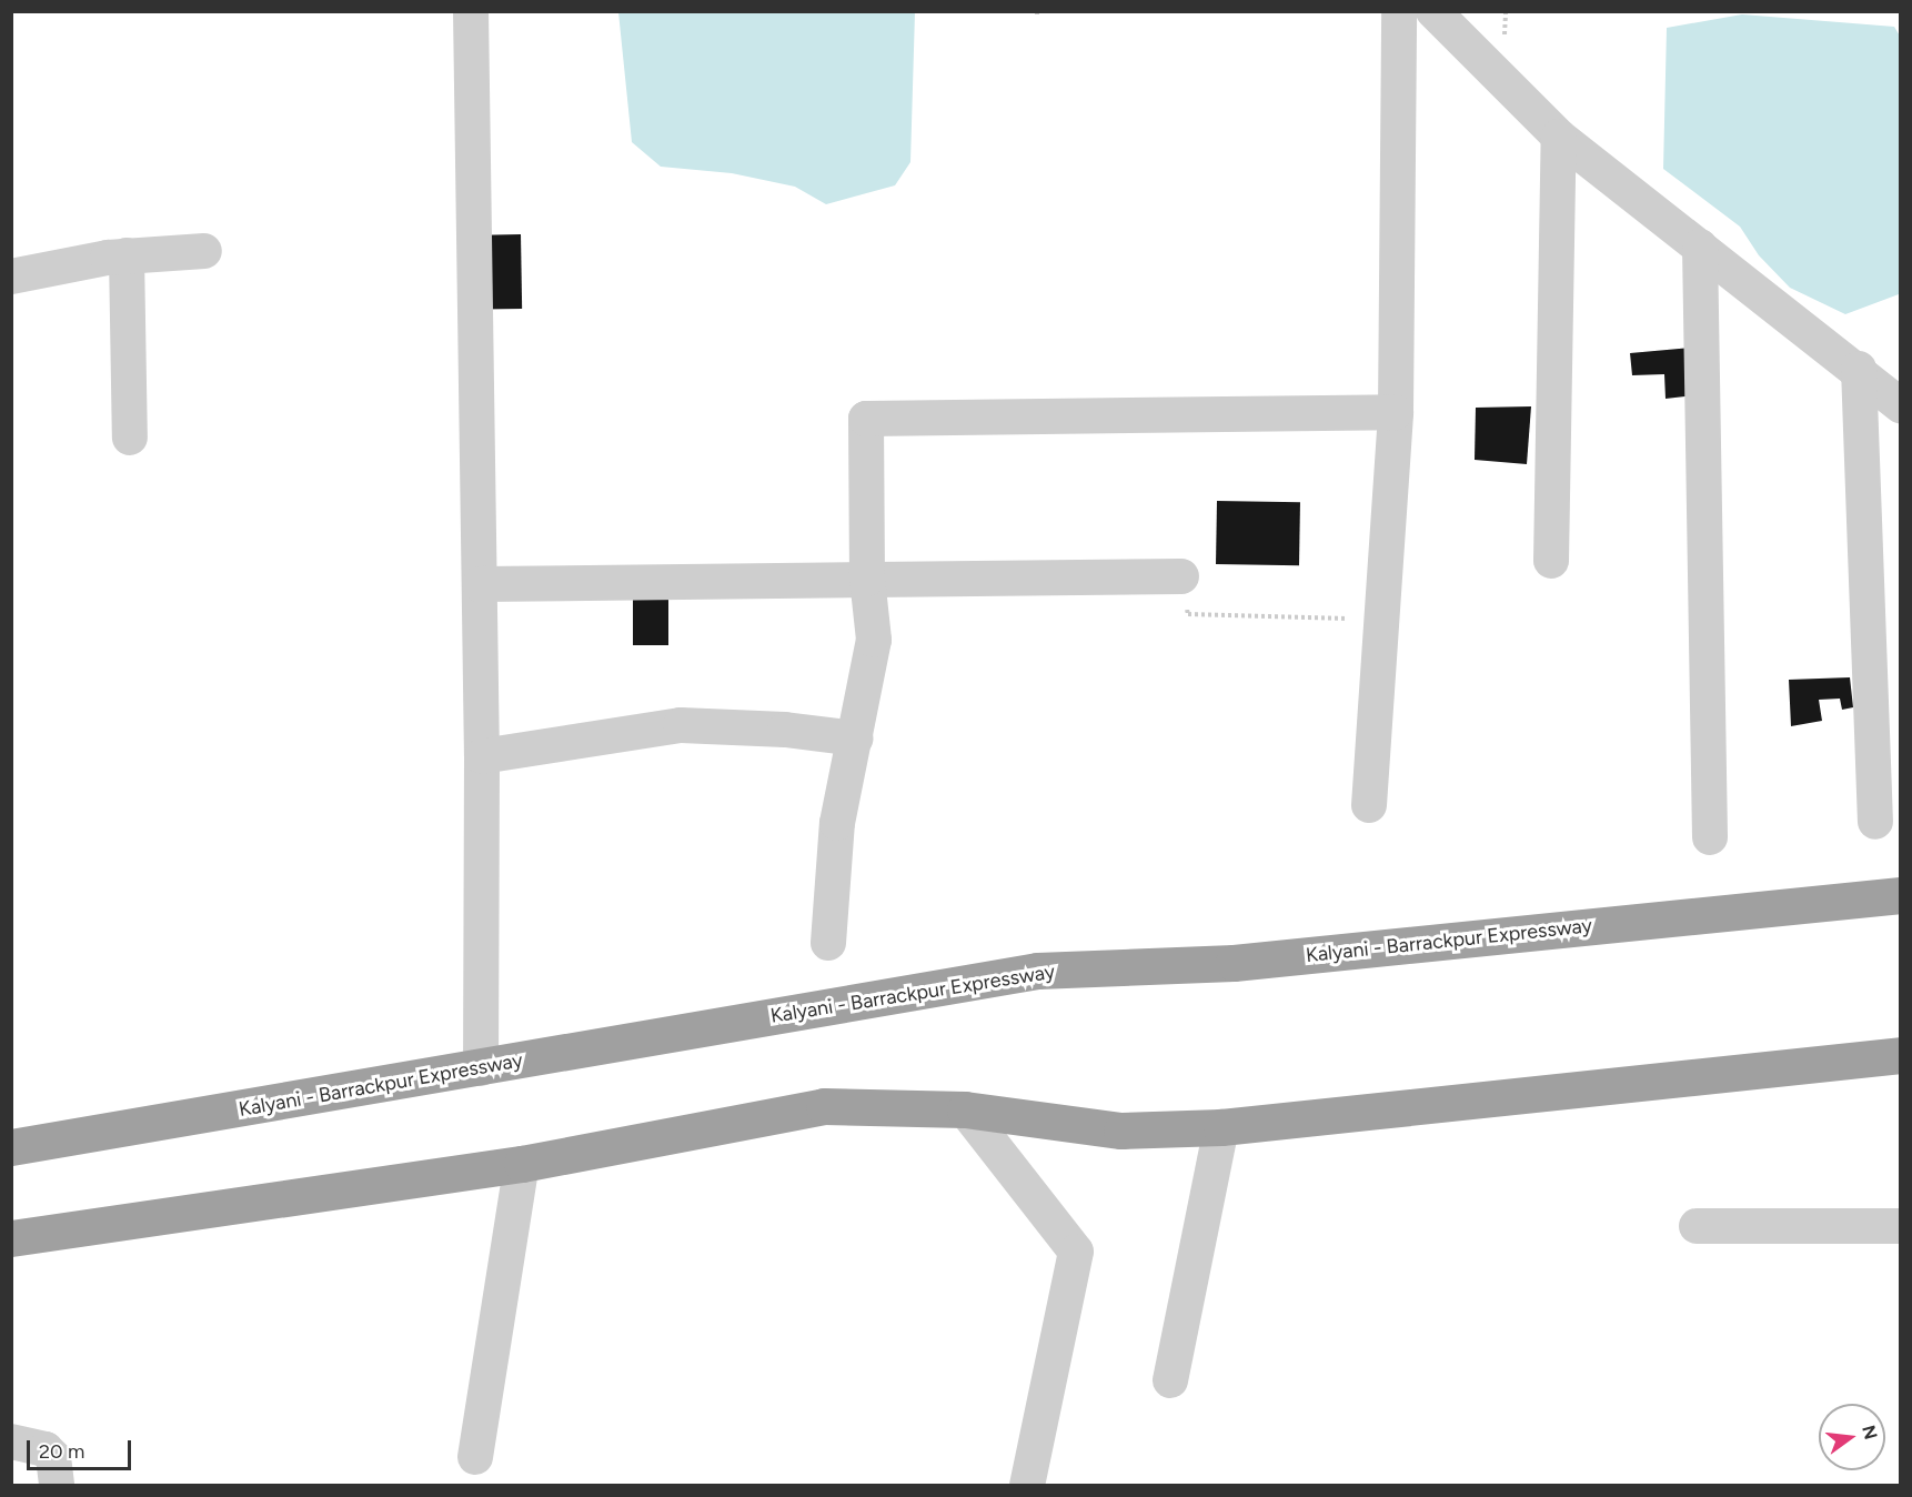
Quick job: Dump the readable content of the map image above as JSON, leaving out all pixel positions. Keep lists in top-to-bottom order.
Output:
{
  "streets": {
    "highway": ["Kalyani - Barrackpur Expressway"]
  },
  "scale_bar": "20 m",
  "north": "right"
}
